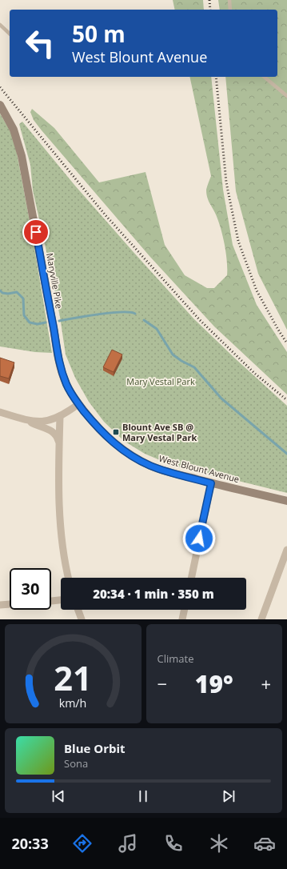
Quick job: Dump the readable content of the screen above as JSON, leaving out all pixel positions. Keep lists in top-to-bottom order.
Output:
{
  "streets": {
    "street": ["Maryville Pike", "West Blount Avenue"]
  },
  "crossings": [
    ["Maryville Pike", "West Blount Avenue"]
  ],
  "parks": ["Mary Vestal Park"],
  "places": {
    "transit": ["Blount Ave SB @ Mary Vestal Park"]
  },
  "page": {
    "turn": ["50 m", "West Blount Avenue"],
    "limit": "30",
    "trip": "20:34 · 1 min · 350 m",
    "tile": "Climate",
    "heat": ["−", "19°", "+"],
    "song": ["Blue Orbit", "Sona"],
    "tabs": "20:33",
    "gauge": ["21", "km/h"]
  }
}
